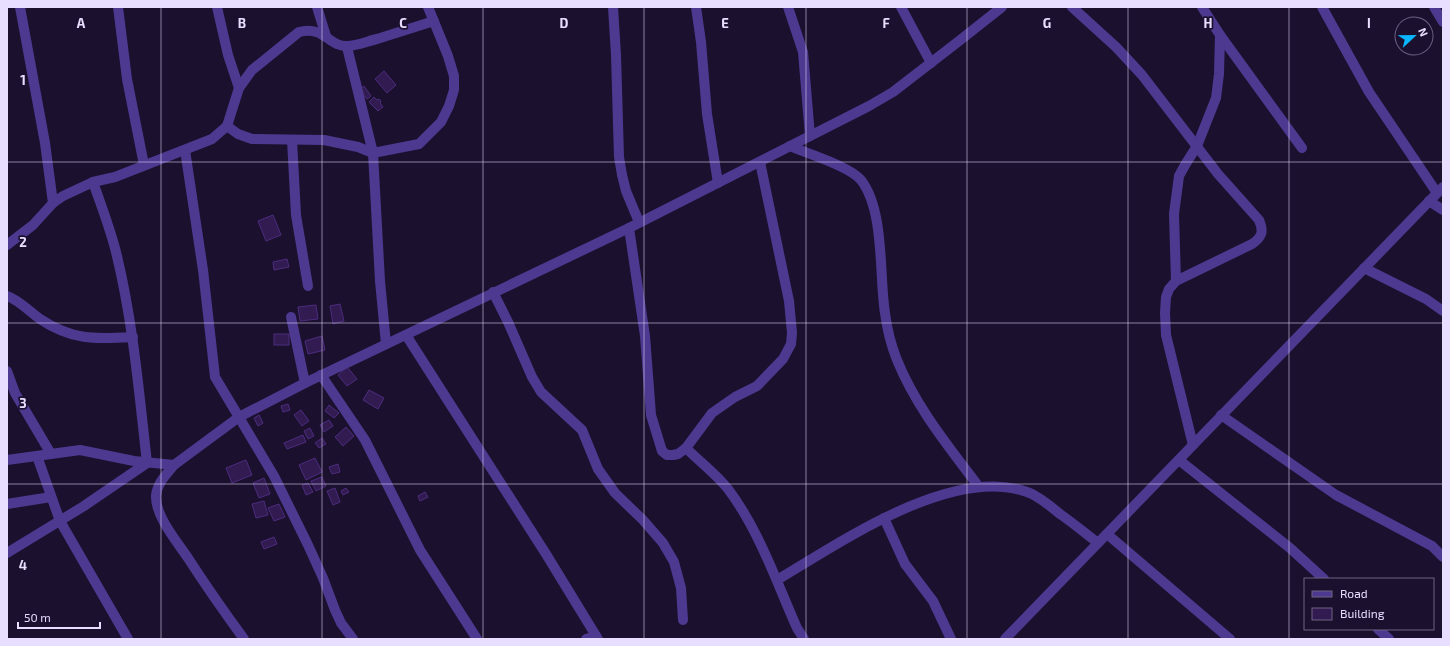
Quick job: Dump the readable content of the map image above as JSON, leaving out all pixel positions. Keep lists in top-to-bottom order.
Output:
{
  "legend": ["Road", "Building"],
  "scale_bar": "50 m",
  "north": "right",
  "grid": {
    "columns": [
      "A",
      "B",
      "C",
      "D",
      "E",
      "F",
      "G",
      "H",
      "I"
    ],
    "rows": [
      "1",
      "2",
      "3",
      "4"
    ]
  }
}
